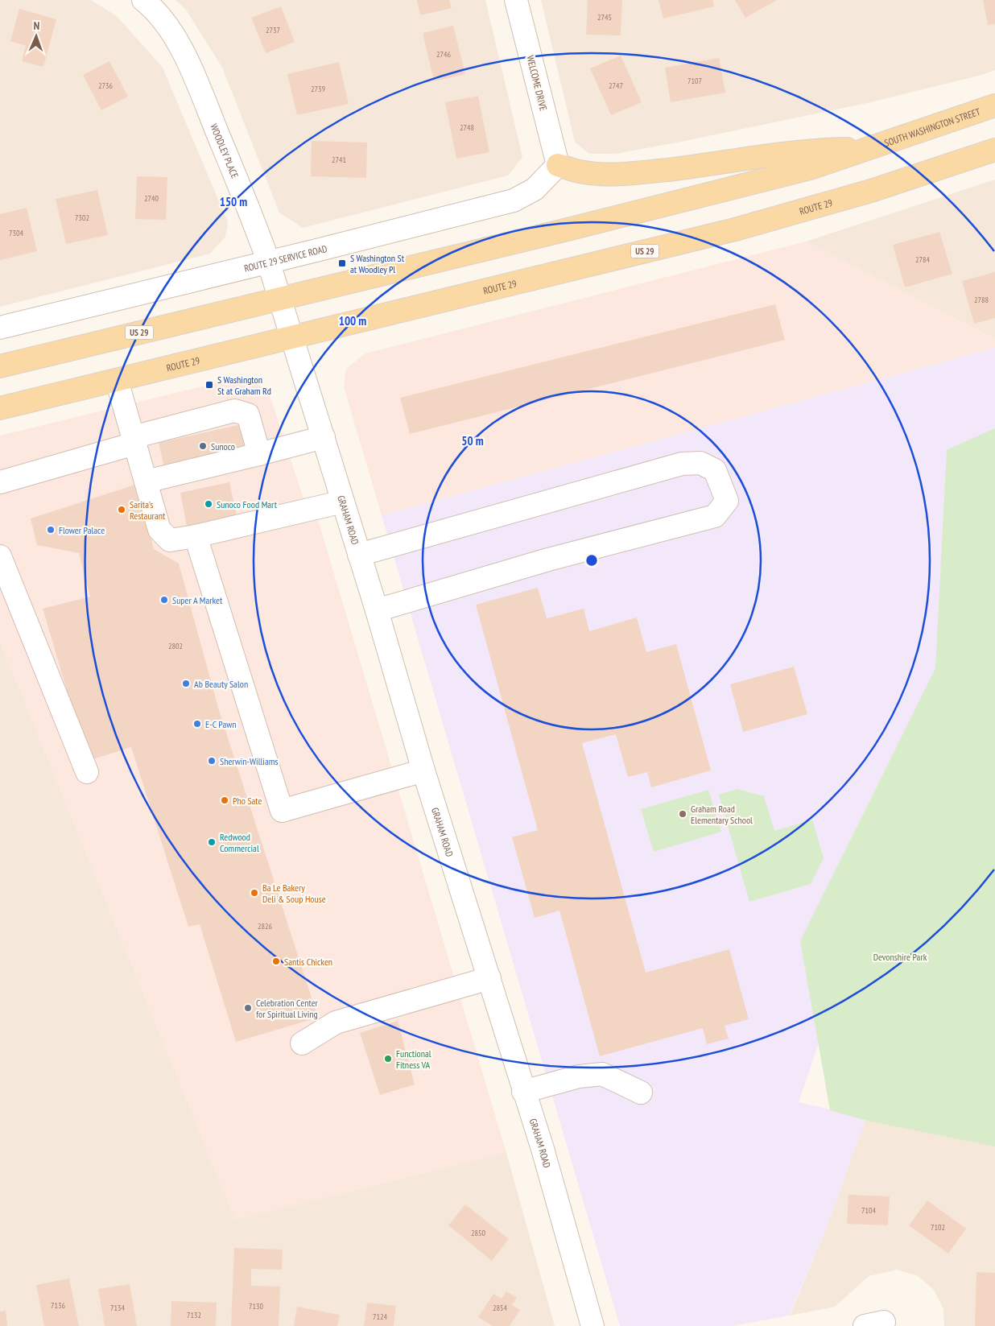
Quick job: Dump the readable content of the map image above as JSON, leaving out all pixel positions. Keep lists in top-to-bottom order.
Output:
{
  "streets": {
    "main road": ["SOUTH WASHINGTON STREET", "ROUTE 29", "US 29"],
    "street": [
      "WELCOME DRIVE",
      "WOODLEY PLACE",
      "ROUTE 29 SERVICE ROAD",
      "GRAHAM ROAD"
    ]
  },
  "crossings": [
    ["WELCOME DRIVE", "ROUTE 29 SERVICE ROAD"],
    ["SOUTH WASHINGTON STREET", "US 29"],
    ["WOODLEY PLACE", "ROUTE 29"],
    ["WOODLEY PLACE", "US 29"],
    ["WOODLEY PLACE", "ROUTE 29 SERVICE ROAD"],
    ["WOODLEY PLACE", "GRAHAM ROAD"],
    ["ROUTE 29", "GRAHAM ROAD"]
  ],
  "parks": ["Devonshire Park"],
  "places": {
    "transit": ["S Washington St at Woodley Pl", "S Washington St at Graham Rd"],
    "other": [
      "Sunoco",
      "Sunoco Food Mart",
      "Sarita's Restaurant",
      "Flower Palace",
      "Super A Market",
      "Ab Beauty Salon",
      "E-C Pawn",
      "Sherwin-Williams",
      "Pho Sate",
      "Graham Road Elementary School",
      "Redwood Commercial",
      "Ba Le Bakery Deli & Soup House",
      "Santis Chicken",
      "Celebration Center for Spiritual Living",
      "Functional Fitness VA"
    ]
  },
  "house_numbers": [
    "2745",
    "2737",
    "2746",
    "7107",
    "2736",
    "2747",
    "2739",
    "2748",
    "2741",
    "2740",
    "7302",
    "7304",
    "2784",
    "2788",
    "2802",
    "2826",
    "7104",
    "7102",
    "2850",
    "7136",
    "7130",
    "7134",
    "2854",
    "7132",
    "7124"
  ],
  "north": "top",
  "rings": ["150 m", "100 m", "50 m"]
}
